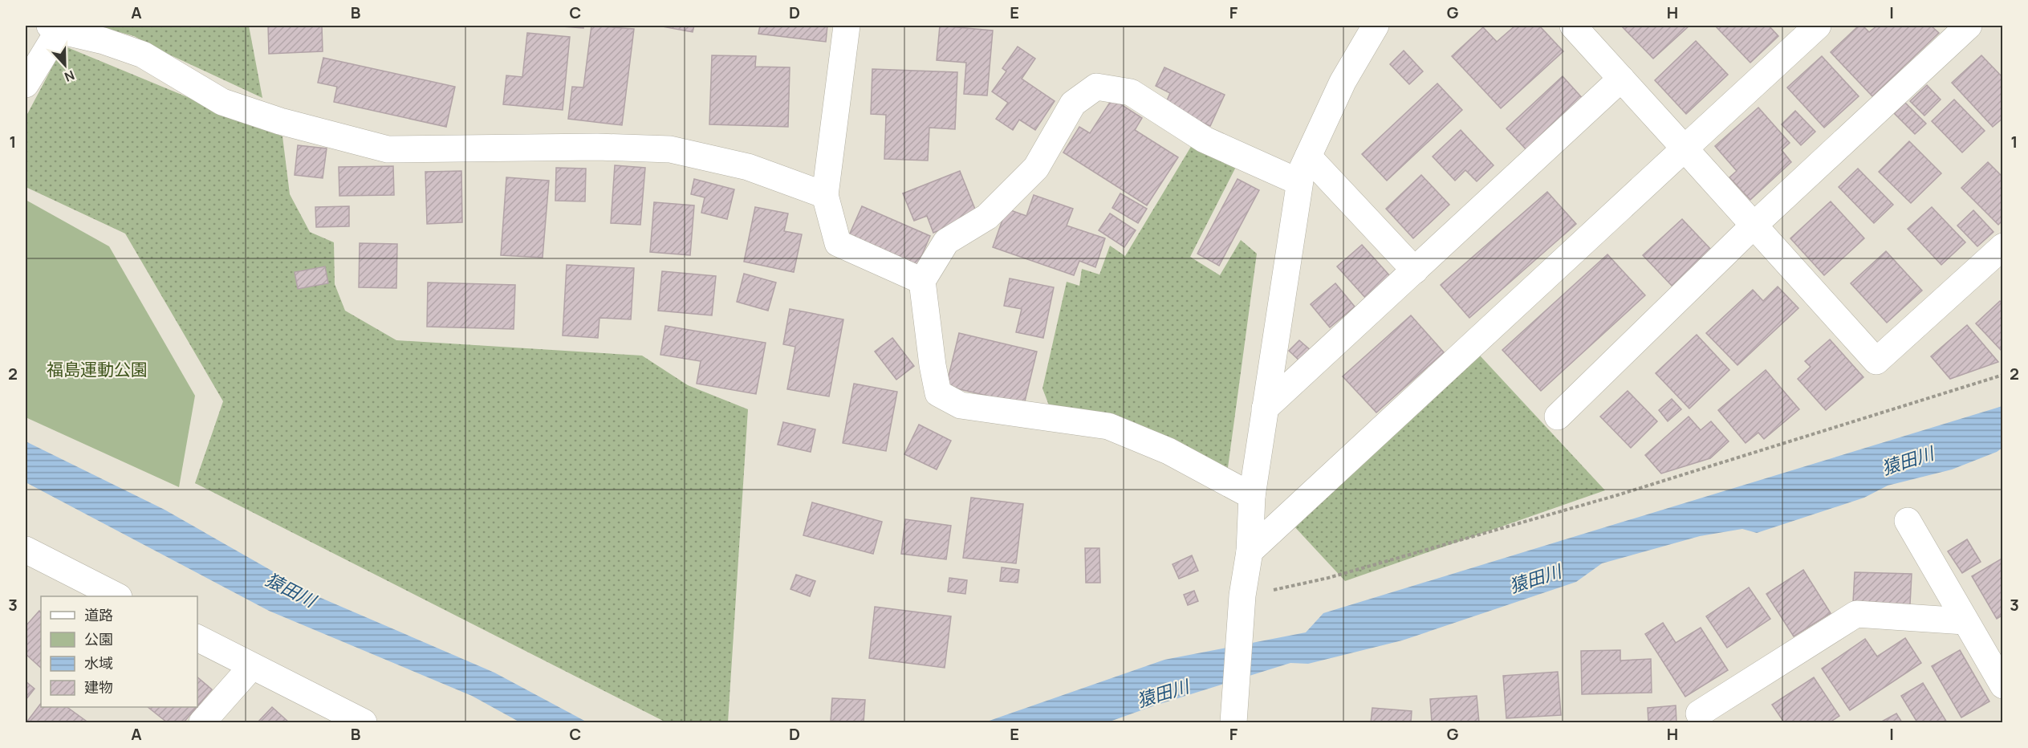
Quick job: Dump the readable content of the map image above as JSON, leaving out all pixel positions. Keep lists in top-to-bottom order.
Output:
{
  "water": ["猿田川"],
  "parks": ["福島運動公園"],
  "legend": [
    "道路",
    "公園",
    "水域",
    "建物"
  ],
  "north": "bottom",
  "grid": {
    "columns": [
      "A",
      "B",
      "C",
      "D",
      "E",
      "F",
      "G",
      "H",
      "I"
    ],
    "rows": ["1", "2", "3"]
  }
}
